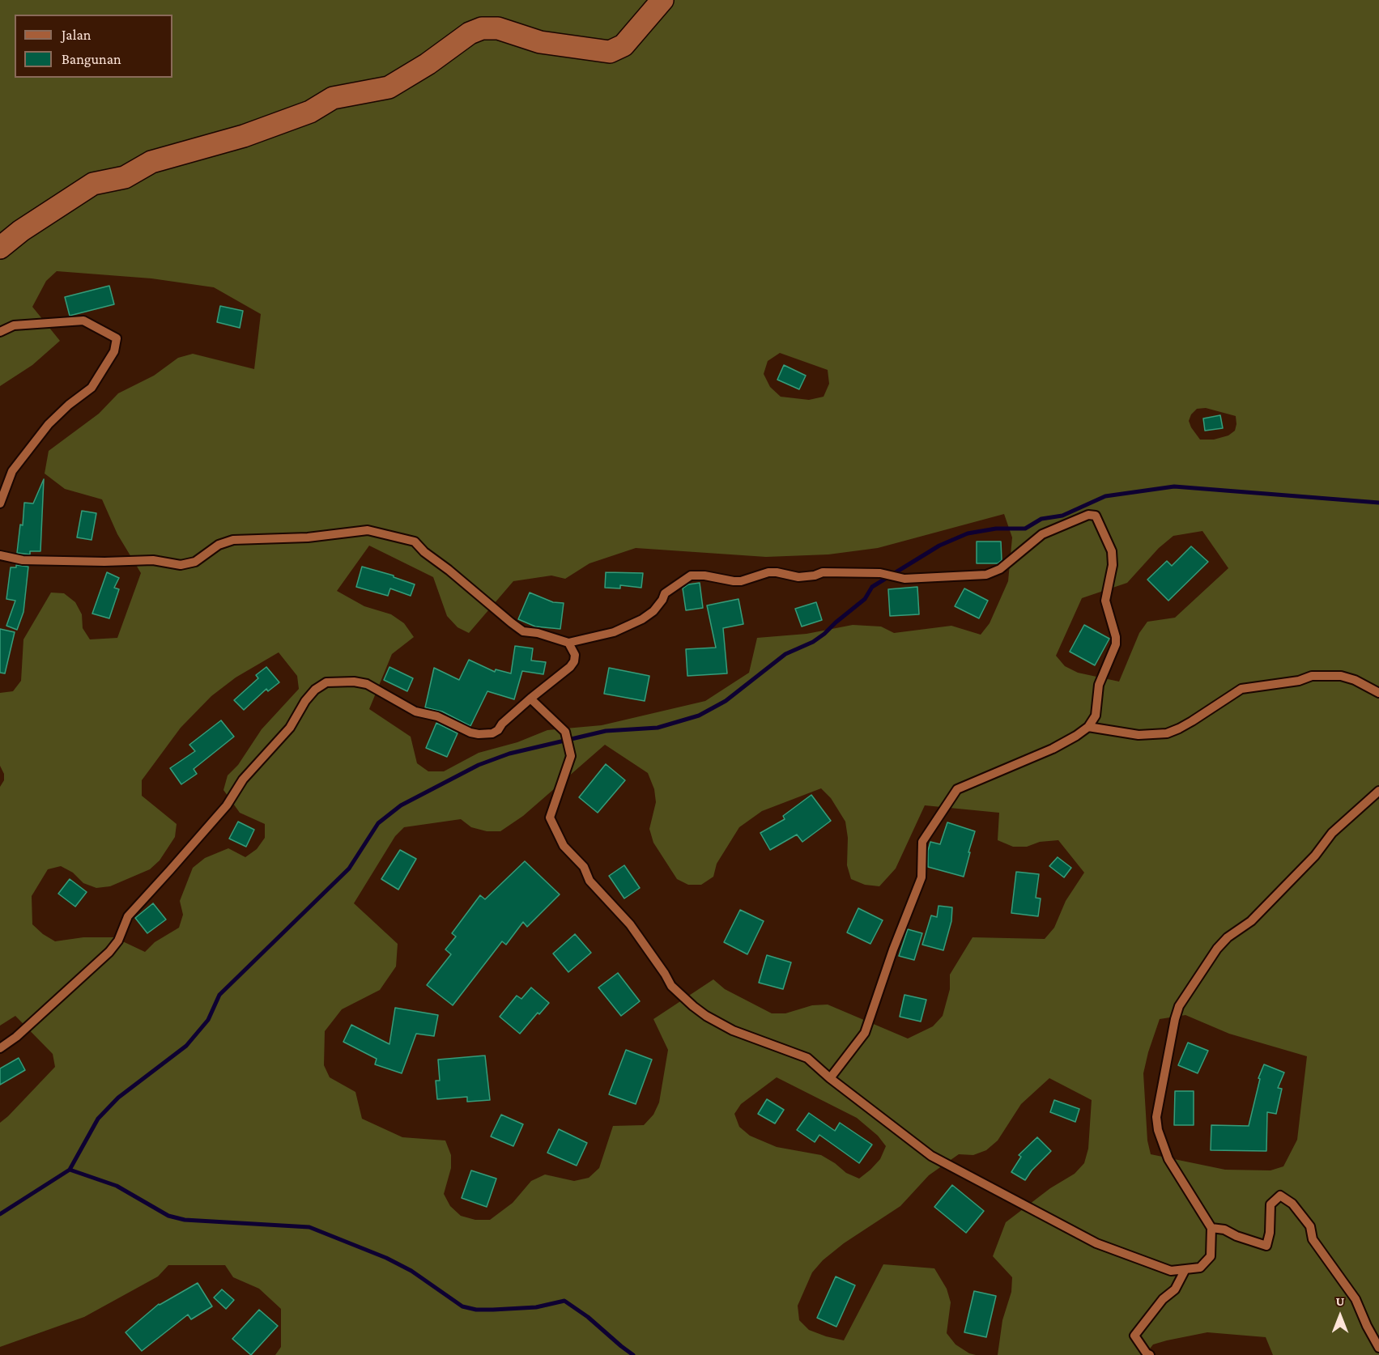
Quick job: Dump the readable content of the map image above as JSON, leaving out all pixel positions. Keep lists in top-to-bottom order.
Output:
{
  "legend": ["Jalan", "Bangunan"],
  "north": "top"
}
